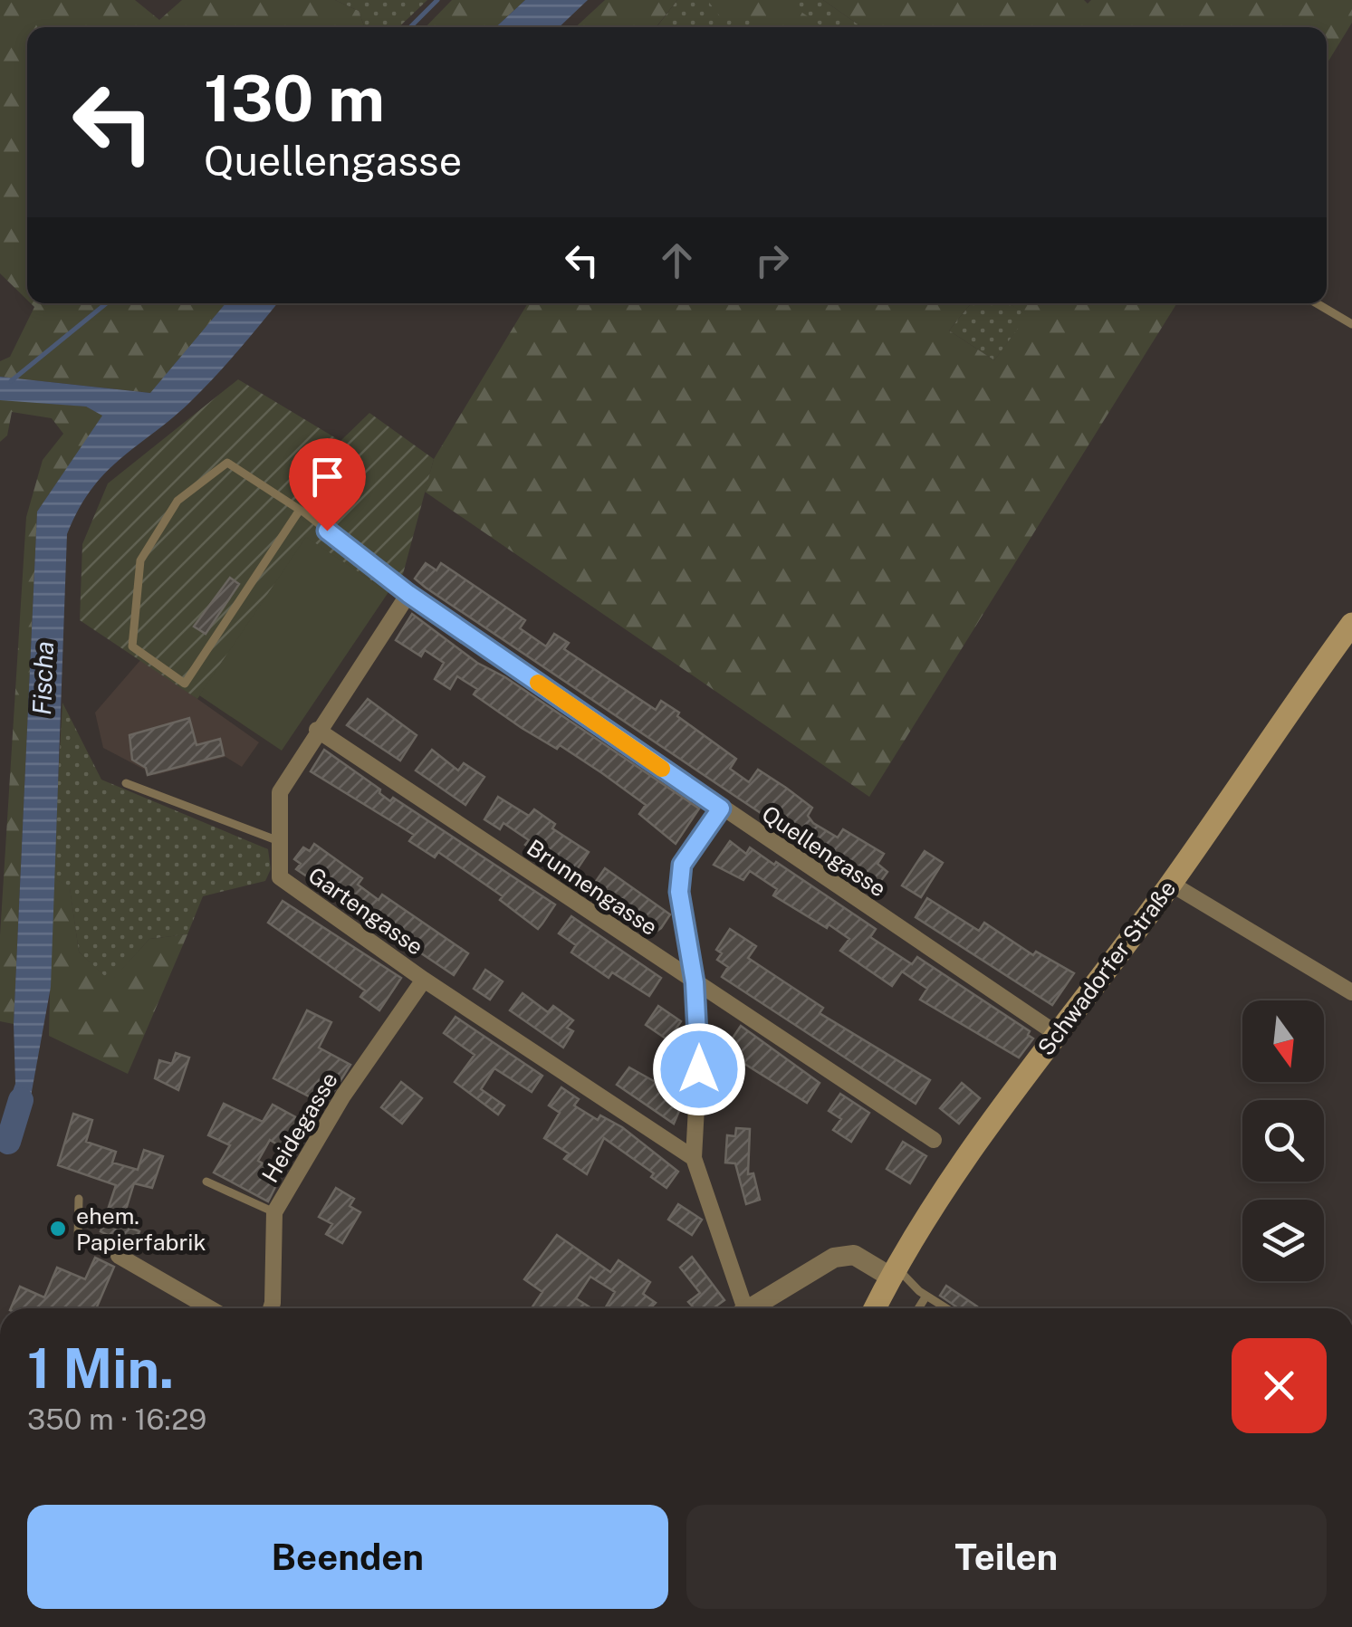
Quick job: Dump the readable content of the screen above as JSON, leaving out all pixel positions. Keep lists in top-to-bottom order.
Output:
{
  "streets": {
    "main road": ["Schwadorfer Straße"],
    "street": [
      "Quellengasse",
      "Brunnengasse",
      "Gartengasse",
      "Heidegasse"
    ]
  },
  "crossings": [
    ["Quellengasse", "Gartengasse"],
    ["Quellengasse", "Schwadorfer Straße"],
    ["Brunnengasse", "Gartengasse"],
    ["Gartengasse", "Heidegasse"]
  ],
  "water": ["Fischa"],
  "places": ["ehem. Papierfabrik"],
  "north": "bottom",
  "page": {
    "turn": ["130 m", "Quellengasse"],
    "heading": ["1 Min.", "350 m · 16:29"],
    "buttons": ["Beenden", "Teilen"]
  }
}
